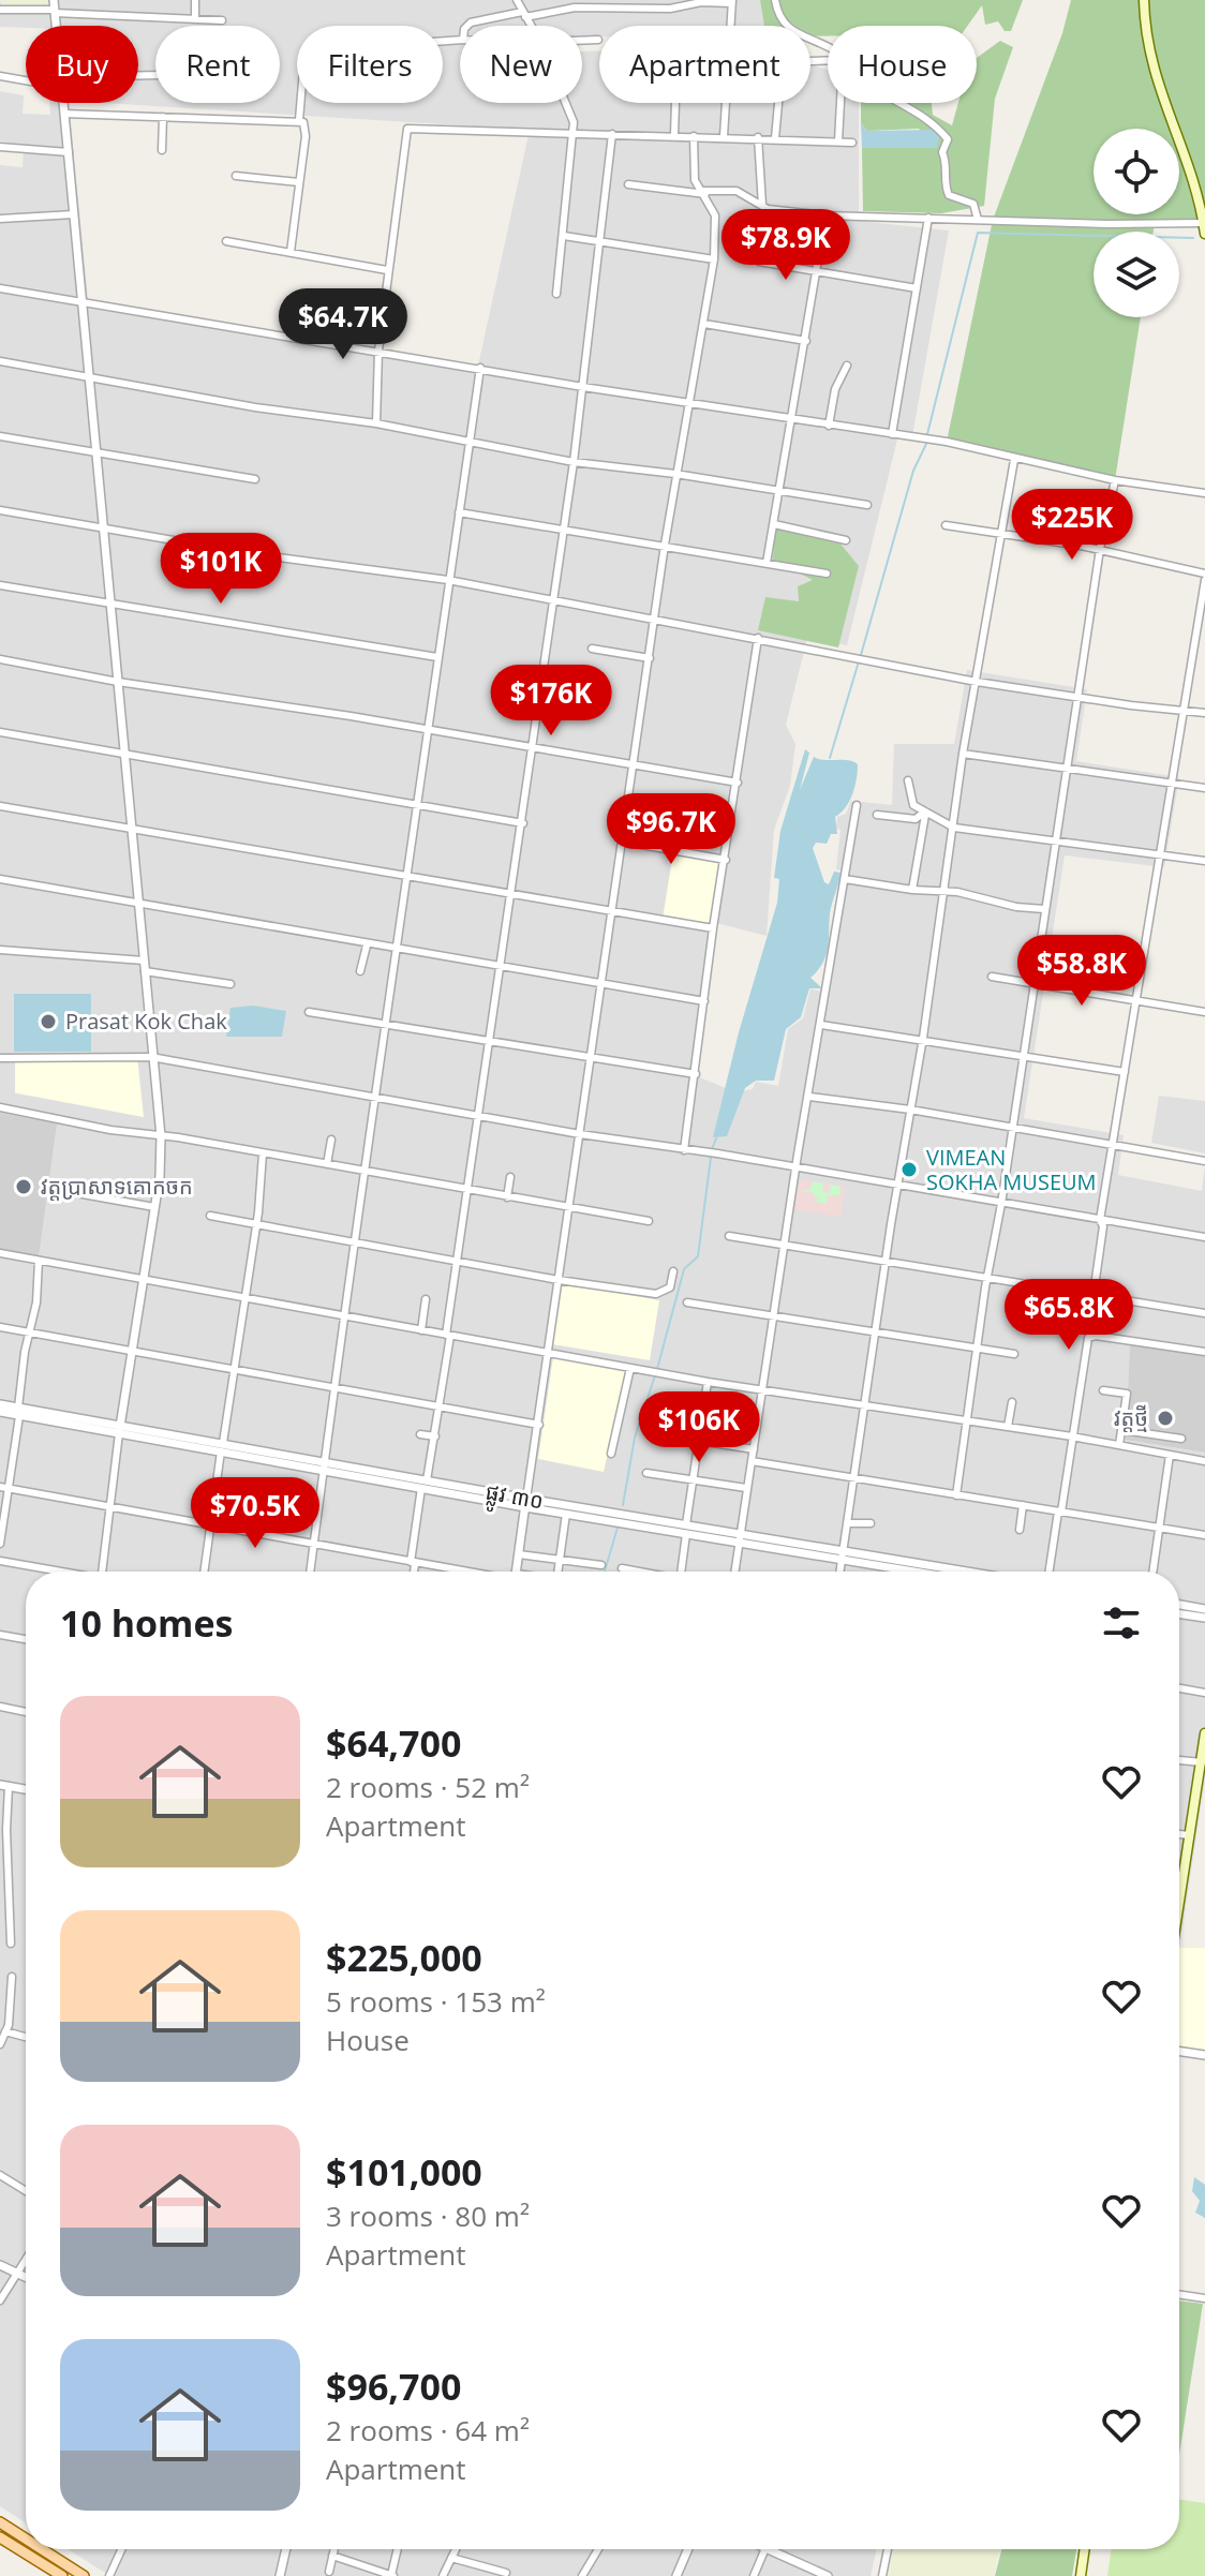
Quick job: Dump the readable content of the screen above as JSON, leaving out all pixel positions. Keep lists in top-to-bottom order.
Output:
{
  "streets": {
    "street": ["ផ្លូវ ៣០"]
  },
  "places": [
    "Prasat Kok Chak",
    "VIMEAN SOKHA MUSEUM",
    "វត្តប្រាសាទគោកចក",
    "វត្តថ្មី"
  ],
  "page": {
    "chip": [
      "Buy",
      "Rent",
      "Filters",
      "New",
      "Apartment",
      "House"
    ],
    "price": [
      "$78.9K",
      "$64.7K",
      "$225K",
      "$101K",
      "$176K",
      "$96.7K",
      "$58.8K",
      "$65.8K",
      "$106K",
      "$70.5K"
    ],
    "heading": "10 homes",
    "list": [
      {
        "name": "$64,700",
        "note": "2 rooms · 52 m² · Apartment"
      },
      {
        "name": "$225,000",
        "note": "5 rooms · 153 m² · House"
      },
      {
        "name": "$101,000",
        "note": "3 rooms · 80 m² · Apartment"
      },
      {
        "name": "$96,700",
        "note": "2 rooms · 64 m² · Apartment"
      }
    ]
  }
}
